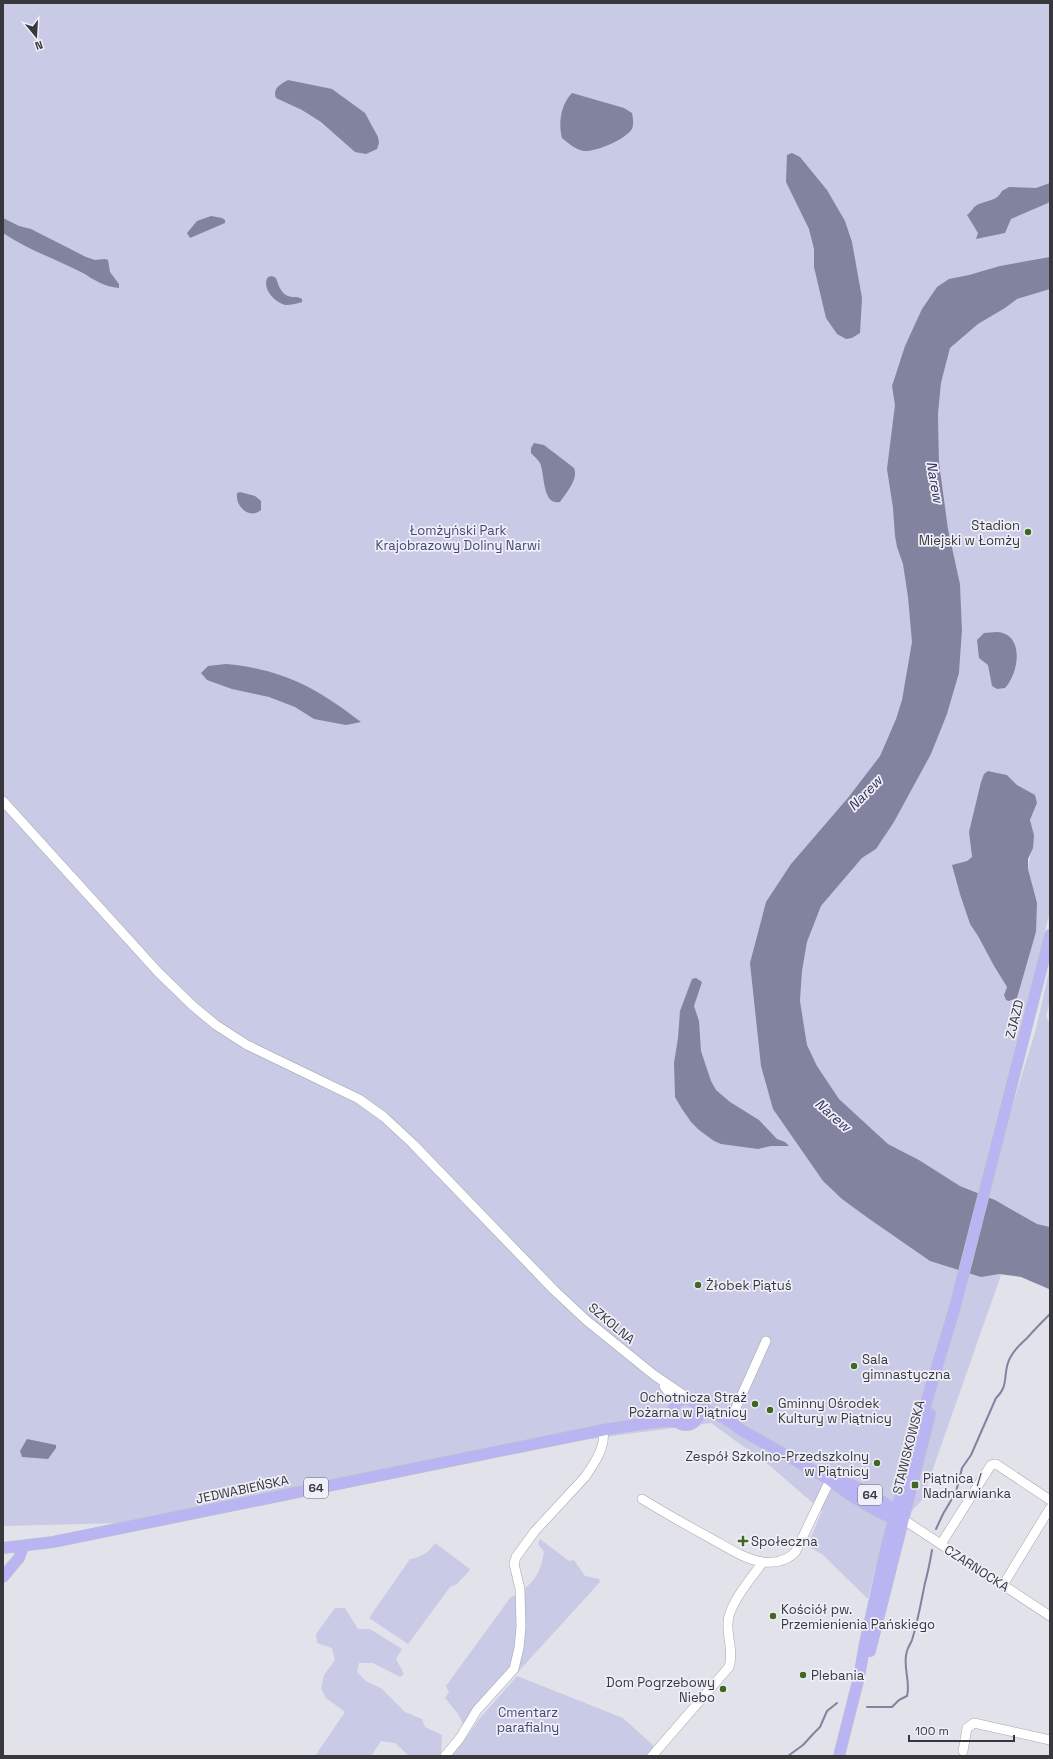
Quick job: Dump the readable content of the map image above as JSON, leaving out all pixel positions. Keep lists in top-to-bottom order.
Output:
{
  "streets": {
    "main road": [
      "ZJAZD",
      "STAWISKOWSKA",
      "64",
      "JEDWABIEŃSKA"
    ],
    "street": ["SZKOLNA", "CZARNOCKA"]
  },
  "crossings": [
    ["ZJAZD", "STAWISKOWSKA"],
    ["SZKOLNA", "64"],
    ["SZKOLNA", "JEDWABIEŃSKA"],
    ["STAWISKOWSKA", "64"],
    ["STAWISKOWSKA", "CZARNOCKA"],
    ["64", "JEDWABIEŃSKA"],
    ["64", "CZARNOCKA"]
  ],
  "water": ["Narew"],
  "parks": ["Łomżyński Park Krajobrazowy Doliny Narwi", "Cmentarz parafialny"],
  "places": {
    "other": [
      "Stadion Miejski w Łomży",
      "Żłobek Piątuś",
      "Sala gimnastyczna",
      "Ochotnicza Straż Pożarna w Piątnicy",
      "Gminny Ośrodek Kultury w Piątnicy",
      "Zespół Szkolno-Przedszkolny w Piątnicy",
      "Kościół pw. Przemienienia Pańskiego",
      "Plebania",
      "Dom Pogrzebowy Niebo"
    ],
    "transit": ["Piątnica / Nadnarwianka"],
    "health": ["Społeczna"]
  },
  "scale_bar": "100 m",
  "north": "bottom"
}
